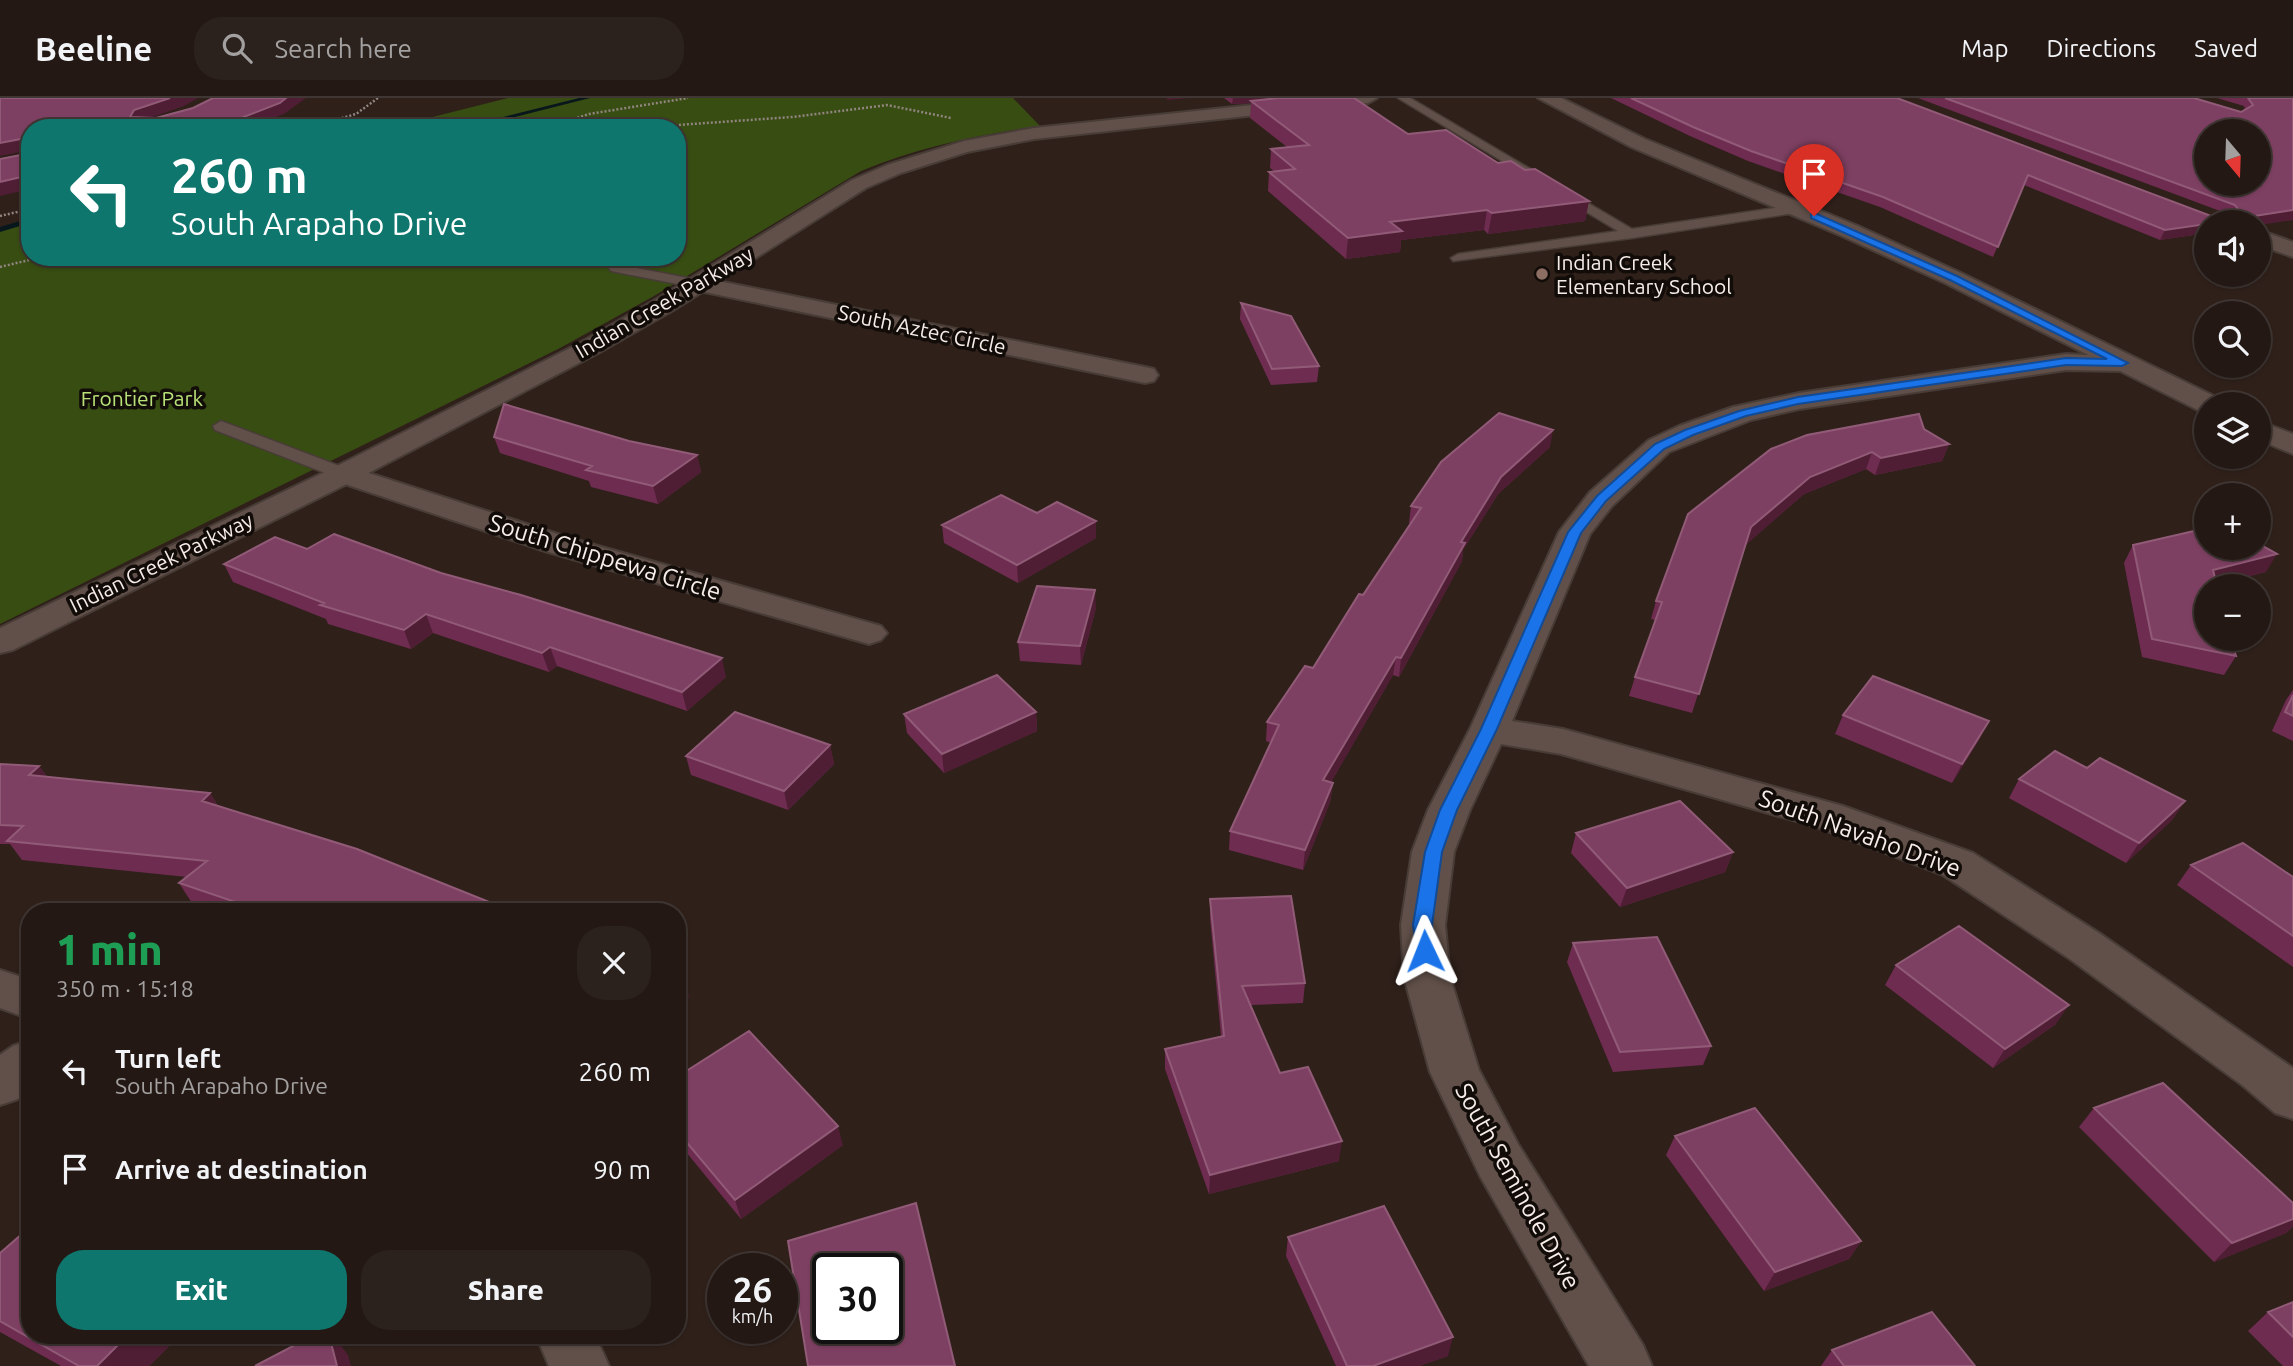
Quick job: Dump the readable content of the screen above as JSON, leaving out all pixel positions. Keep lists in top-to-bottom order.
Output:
{
  "streets": {
    "street": [
      "Indian Creek Parkway",
      "South Aztec Circle",
      "South Chippewa Circle",
      "South Navaho Drive",
      "South Seminole Drive"
    ]
  },
  "crossings": [
    ["Indian Creek Parkway", "South Aztec Circle"],
    ["Indian Creek Parkway", "South Chippewa Circle"],
    ["South Navaho Drive", "South Seminole Drive"]
  ],
  "parks": ["Frontier Park"],
  "places": ["Indian Creek Elementary School"],
  "north": "bottom",
  "page": {
    "header": "Beeline",
    "search": "Search here",
    "nav": ["Map", "Directions", "Saved"],
    "map_buttons": ["+", "−"],
    "turn": ["260 m", "South Arapaho Drive"],
    "heading": ["1 min", "350 m · 15:18"],
    "list": [
      {
        "name": "Turn left",
        "note": "South Arapaho Drive",
        "value": "260 m"
      },
      {
        "name": "Arrive at destination",
        "value": "90 m"
      }
    ],
    "buttons": ["Exit", "Share"],
    "speed": "26 km/h",
    "limit": "30"
  }
}
